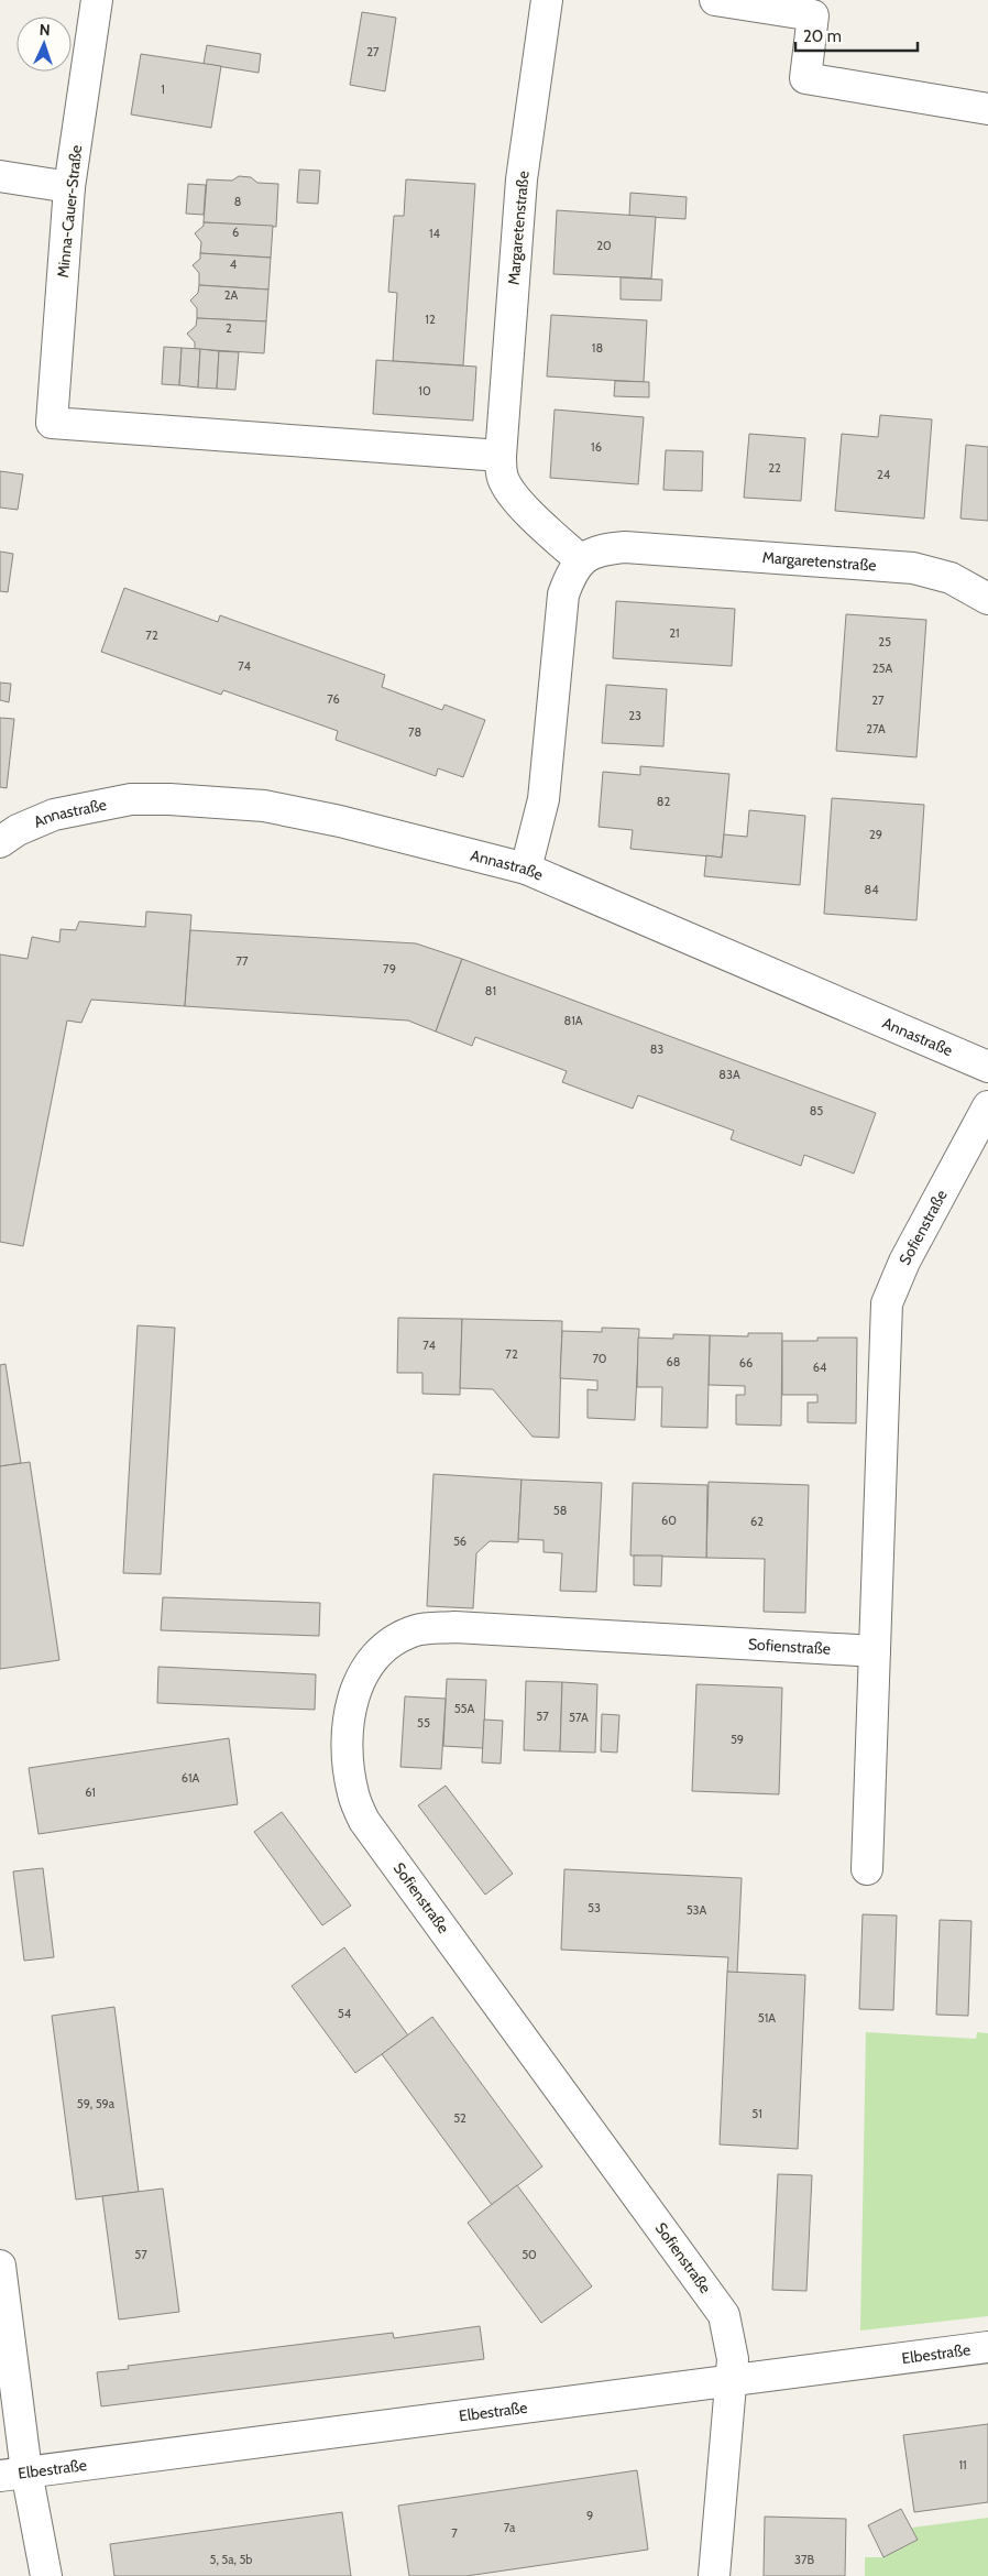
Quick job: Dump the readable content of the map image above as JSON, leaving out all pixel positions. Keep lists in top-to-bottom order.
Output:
{
  "streets": {
    "street": [
      "Minna-Cauer-Straße",
      "Margaretenstraße",
      "Annastraße",
      "Sofienstraße",
      "Elbestraße"
    ]
  },
  "crossings": [
    ["Minna-Cauer-Straße", "Margaretenstraße"],
    ["Sofienstraße", "Elbestraße"]
  ],
  "house_numbers": [
    "27",
    "1",
    "8",
    "6",
    "14",
    "20",
    "4",
    "2A",
    "12",
    "2",
    "18",
    "10",
    "16",
    "22",
    "24",
    "21",
    "72",
    "25",
    "74",
    "25A",
    "76",
    "27",
    "23",
    "27A",
    "78",
    "82",
    "29",
    "84",
    "77",
    "79",
    "81",
    "81A",
    "83",
    "83A",
    "85",
    "74",
    "72",
    "70",
    "68",
    "66",
    "64",
    "58",
    "60",
    "62",
    "56",
    "55A",
    "57",
    "57A",
    "55",
    "59",
    "61A",
    "61",
    "53",
    "53A",
    "54",
    "51A",
    "59, 59a",
    "51",
    "52",
    "57",
    "50",
    "11",
    "9",
    "7a",
    "7",
    "5, 5a, 5b",
    "37B"
  ],
  "scale_bar": "20 m",
  "north": "top"
}
